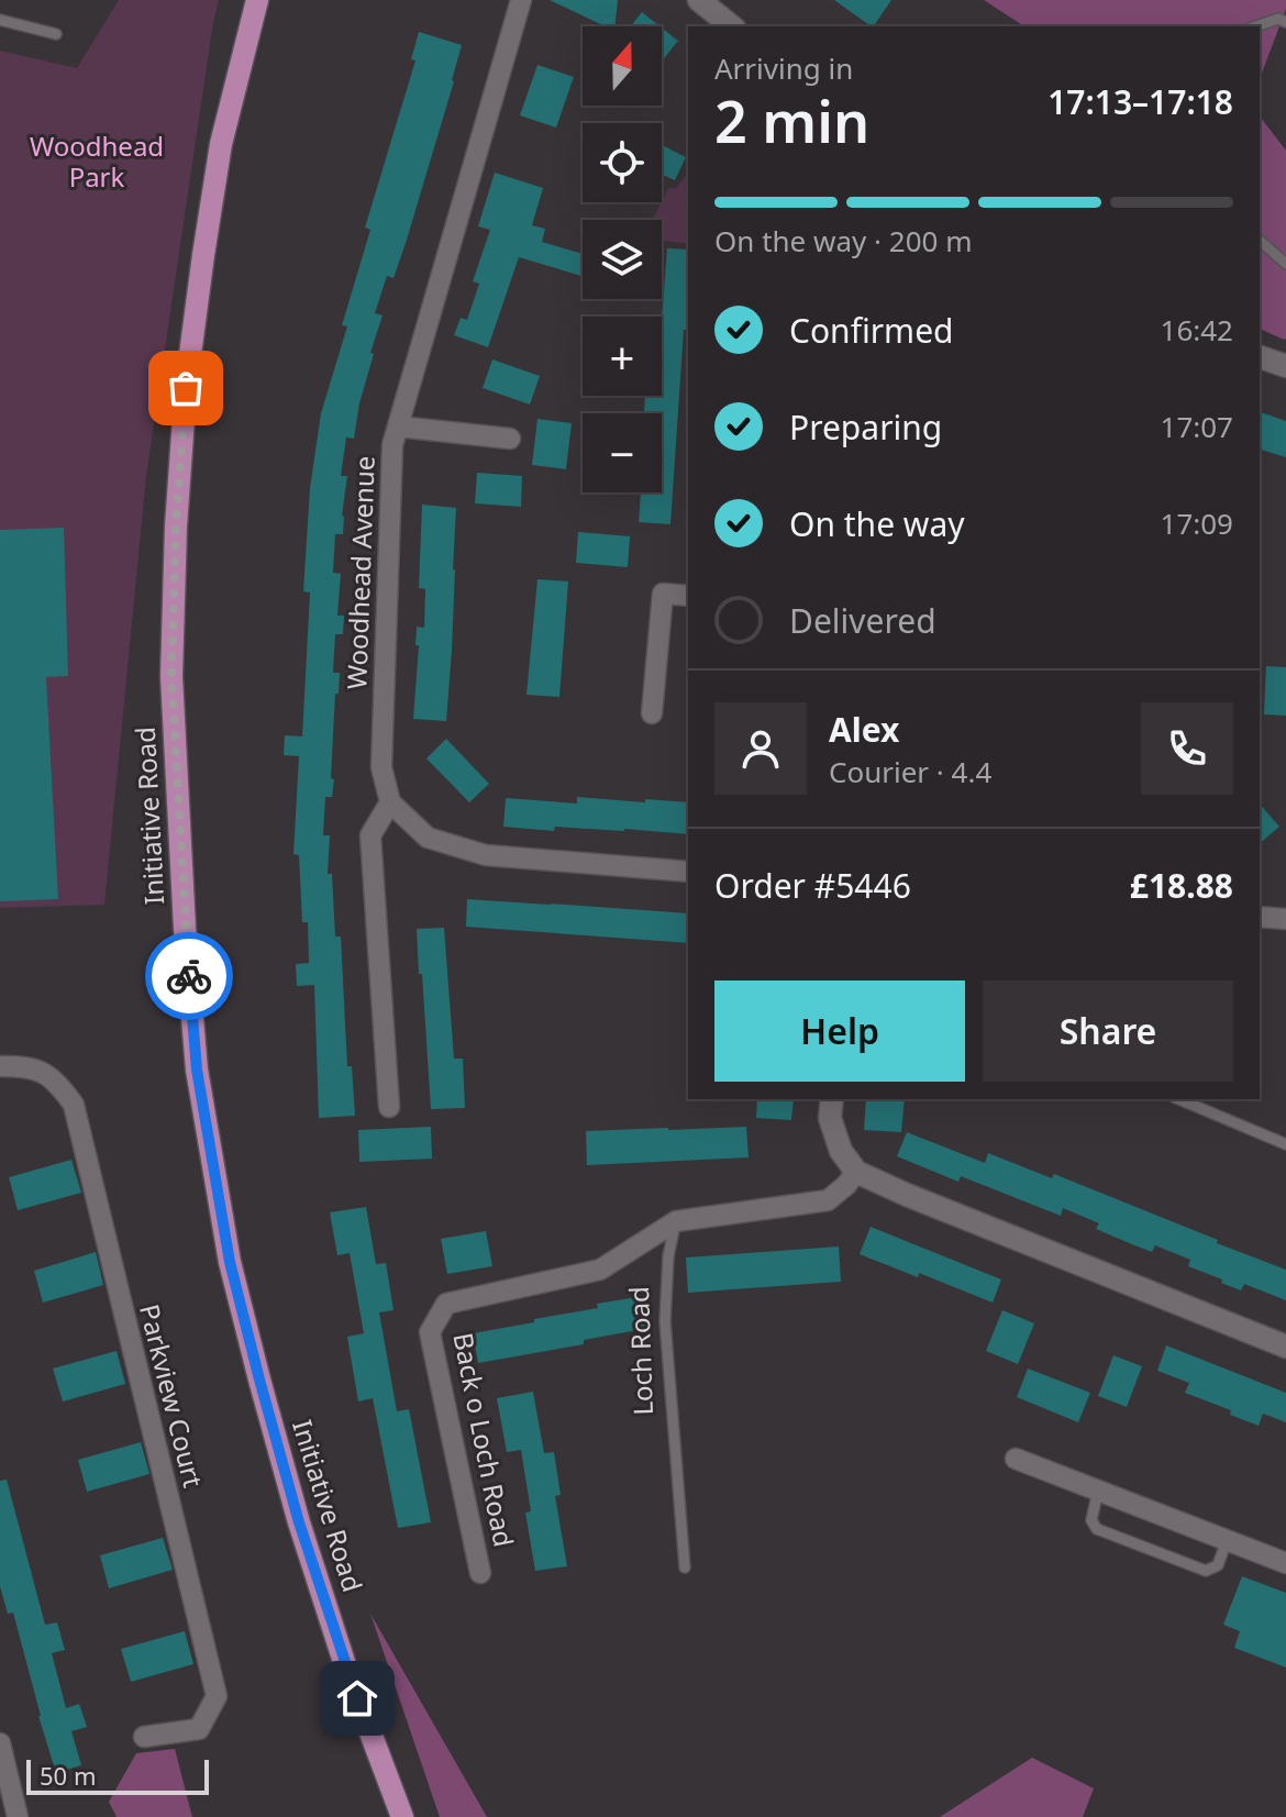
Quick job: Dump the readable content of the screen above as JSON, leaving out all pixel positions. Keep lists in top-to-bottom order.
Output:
{
  "streets": {
    "main road": ["Initiative Road"],
    "street": ["Woodhead Avenue", "Parkview Court", "Back o Loch Road"],
    "lane": ["Loch Road"]
  },
  "crossings": [
    ["Loch Road", "Back o Loch Road"]
  ],
  "parks": ["Woodhead Park"],
  "scale_bar": "50 m",
  "north": "top",
  "page": {
    "map_buttons": ["+", "−"],
    "heading": ["2 min", "Arriving in", "17:13–17:18"],
    "panel": [
      "Alex",
      "Courier · 4.4",
      "Order #5446",
      "£18.88"
    ],
    "bar": "On the way · 200 m",
    "list": [
      ["Confirmed", "16:42"],
      ["Preparing", "17:07"],
      ["On the way", "17:09"],
      "Delivered"
    ],
    "buttons": ["Help", "Share"],
    "scale": "50 m"
  }
}
